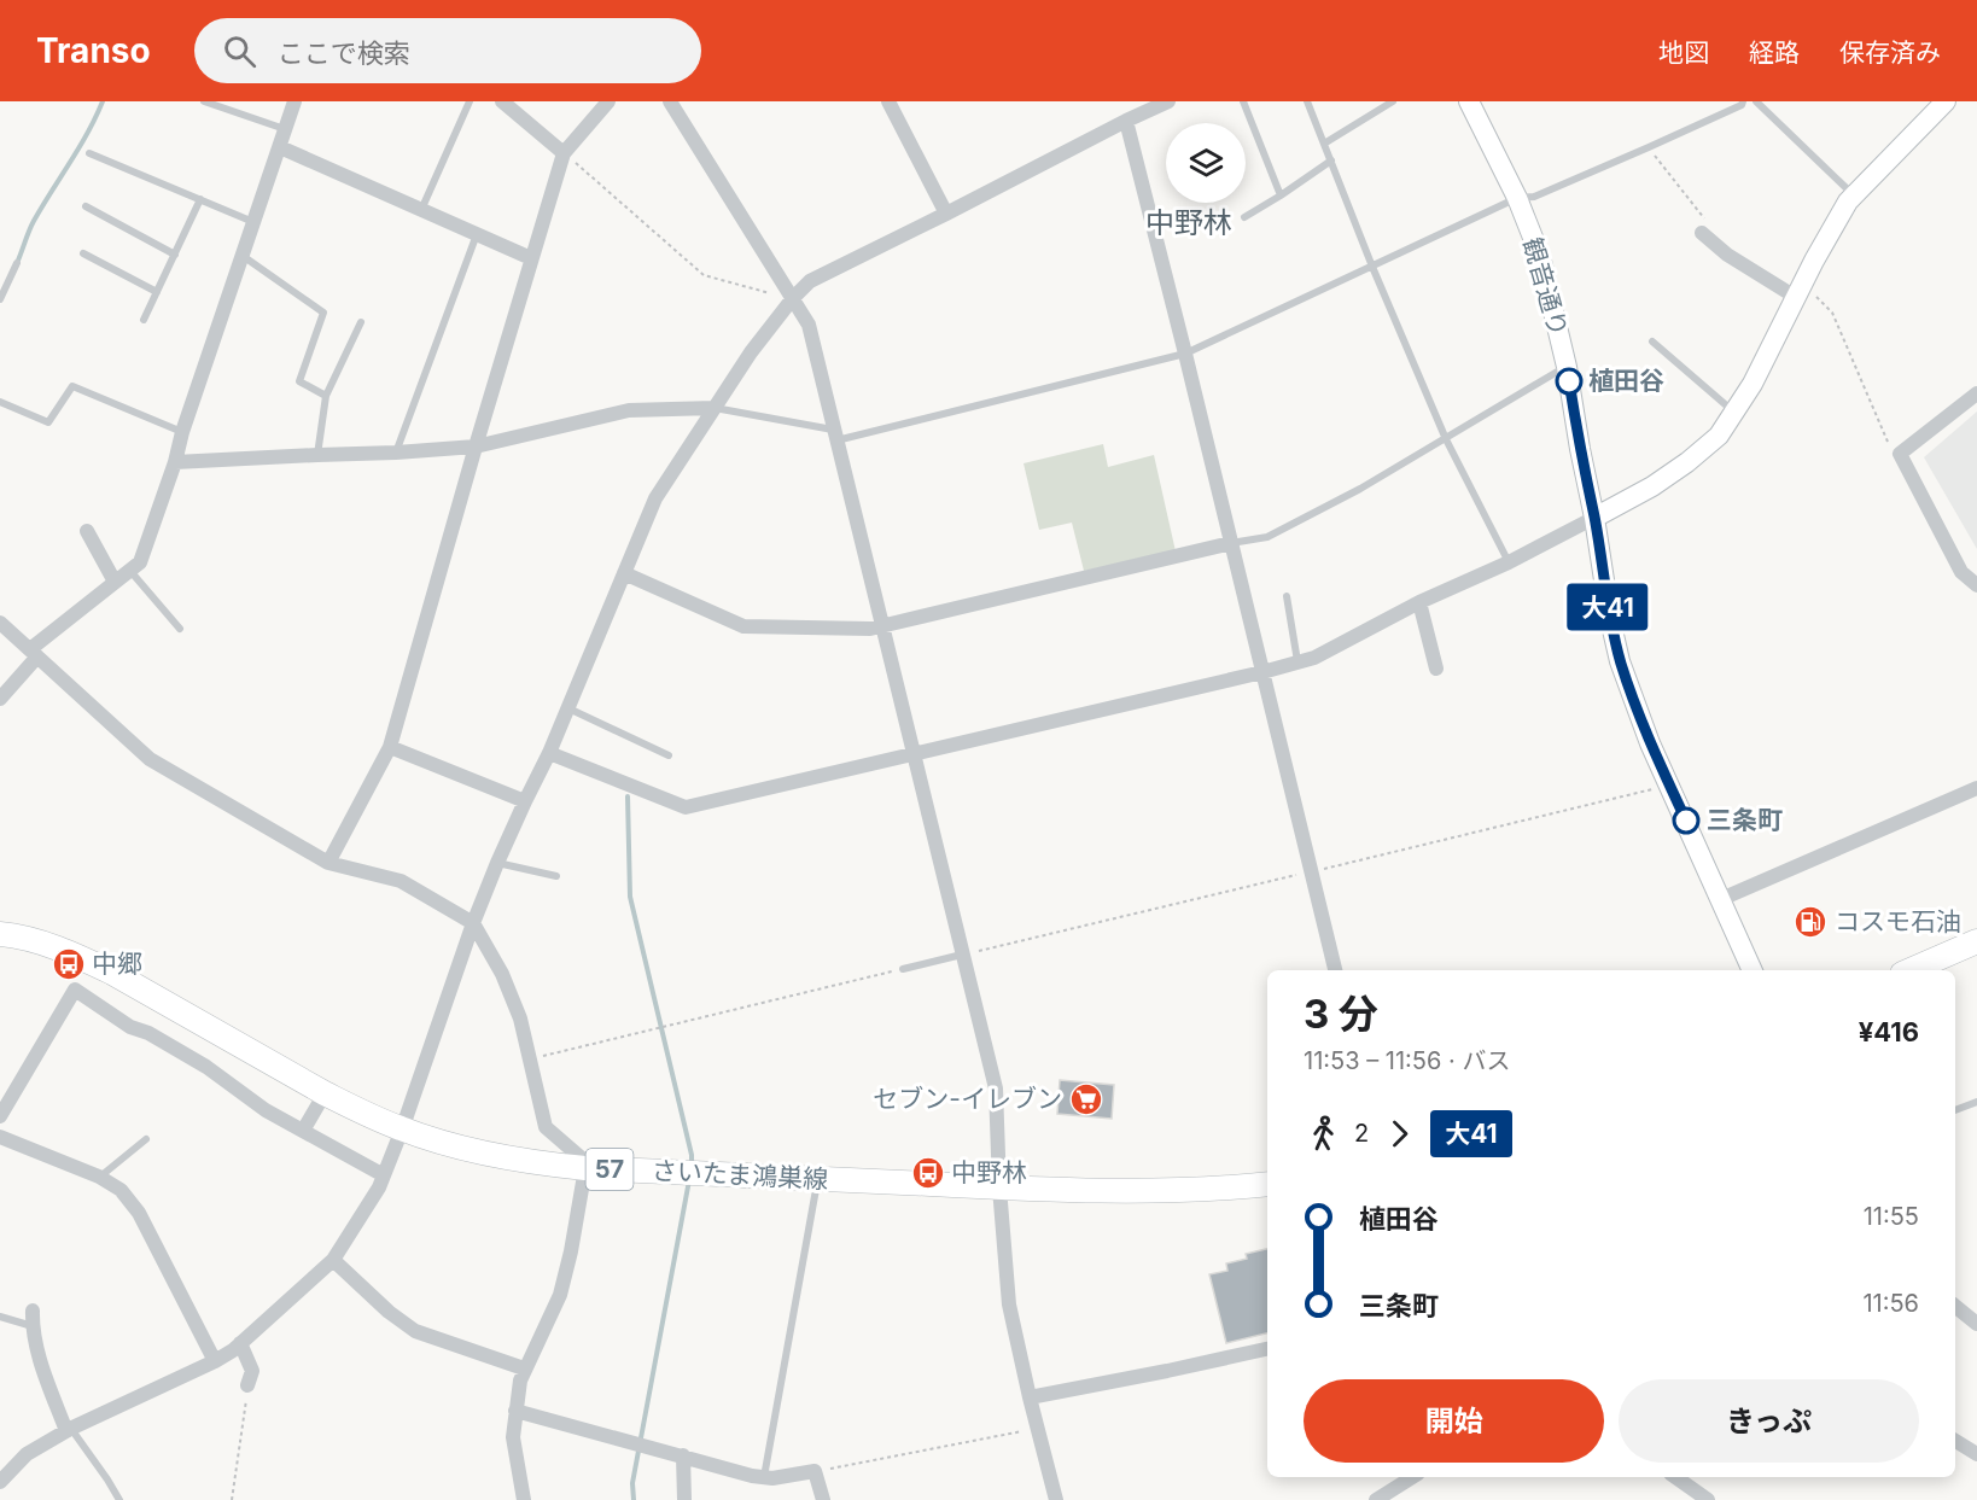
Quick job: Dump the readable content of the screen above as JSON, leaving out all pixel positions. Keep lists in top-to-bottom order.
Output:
{
  "streets": {
    "main road": ["57", "さいたま鴻巣線"],
    "street": ["観音通り"]
  },
  "districts": ["中野林"],
  "places": {
    "other": ["植田谷", "三条町"],
    "fuel station": ["コスモ石油"],
    "bus stop": ["中郷", "中野林"],
    "supermarket": ["セブン-イレブン"]
  },
  "lines": ["bus line 大41"],
  "page": {
    "header": "Transo",
    "search": "ここで検索",
    "nav": ["地図", "経路", "保存済み"],
    "on_map": "大41",
    "heading": ["3 分", "11:53 – 11:56 · バス", "¥416"],
    "legs": ["2", "大41"],
    "list": [
      {
        "name": "植田谷",
        "value": "11:55"
      },
      {
        "name": "三条町",
        "value": "11:56"
      }
    ],
    "buttons": ["開始", "きっぷ"]
  }
}
